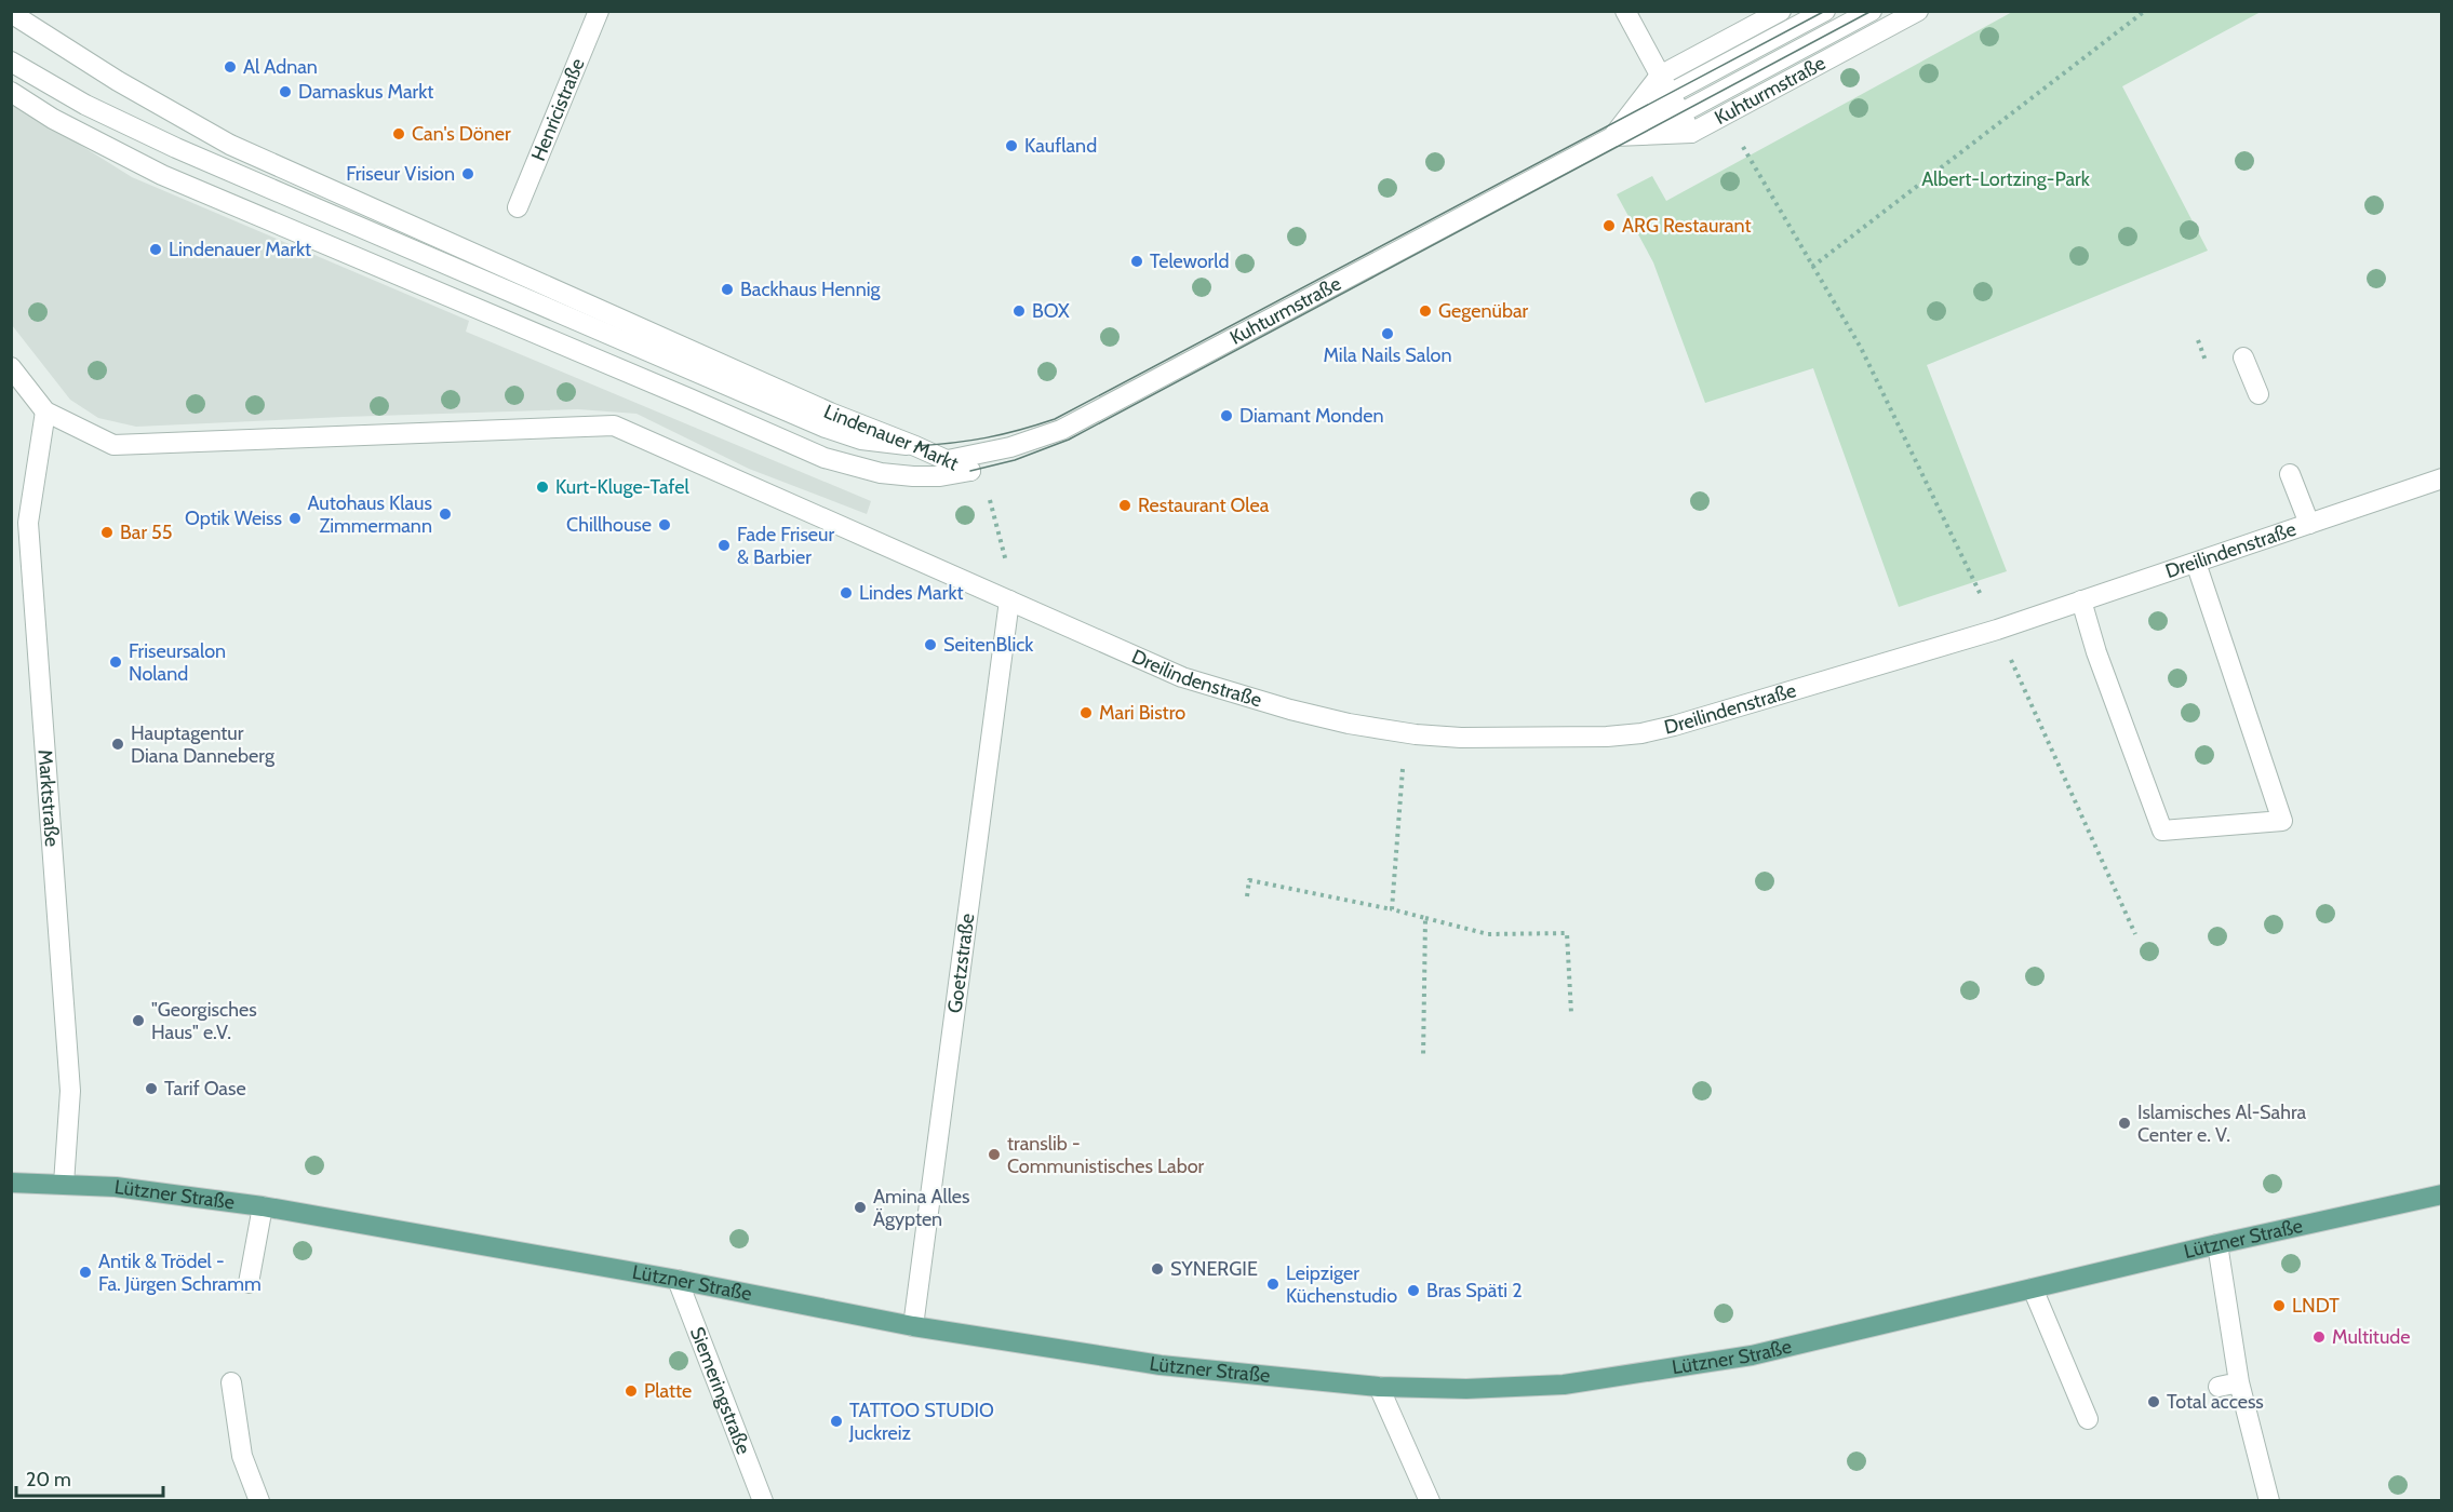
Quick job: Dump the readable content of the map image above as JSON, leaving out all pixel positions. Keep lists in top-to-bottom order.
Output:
{
  "streets": {
    "main road": ["Lützner Straße"],
    "street": [
      "Kuhturmstraße",
      "Henricistraße",
      "Lindenauer Markt",
      "Dreilindenstraße",
      "Marktstraße",
      "Goetzstraße",
      "Siemeringstraße"
    ]
  },
  "crossings": [
    ["Kuhturmstraße", "Lindenauer Markt"],
    ["Lindenauer Markt", "Dreilindenstraße"],
    ["Lindenauer Markt", "Goetzstraße"],
    ["Dreilindenstraße", "Goetzstraße"],
    ["Marktstraße", "Lützner Straße"],
    ["Goetzstraße", "Lützner Straße"],
    ["Lützner Straße", "Siemeringstraße"]
  ],
  "parks": ["Albert-Lortzing-Park"],
  "places": [
    "Al Adnan",
    "Damaskus Markt",
    "Can's Döner",
    "Kaufland",
    "Friseur Vision",
    "ARG Restaurant",
    "Lindenauer Markt",
    "Teleworld",
    "Backhaus Hennig",
    "BOX",
    "Gegenübar",
    "Mila Nails Salon",
    "Diamant Monden",
    "Kurt-Kluge-Tafel",
    "Restaurant Olea",
    "Autohaus Klaus Zimmermann",
    "Optik Weiss",
    "Chillhouse",
    "Bar 55",
    "Fade Friseur & Barbier",
    "Lindes Markt",
    "SeitenBlick",
    "Friseursalon Noland",
    "Mari Bistro",
    "Hauptagentur Diana Danneberg",
    "\"Georgisches Haus\" e.V.",
    "Tarif Oase",
    "Islamisches Al-Sahra Center e. V.",
    "translib - Communistisches Labor",
    "Amina Alles Ägypten",
    "SYNERGIE",
    "Antik & Trödel - Fa. Jürgen Schramm",
    "Leipziger Küchenstudio",
    "Bras Späti 2",
    "LNDT",
    "Multitude",
    "Platte",
    "Total access",
    "TATTOO STUDIO Juckreiz"
  ],
  "scale_bar": "20 m"
}
